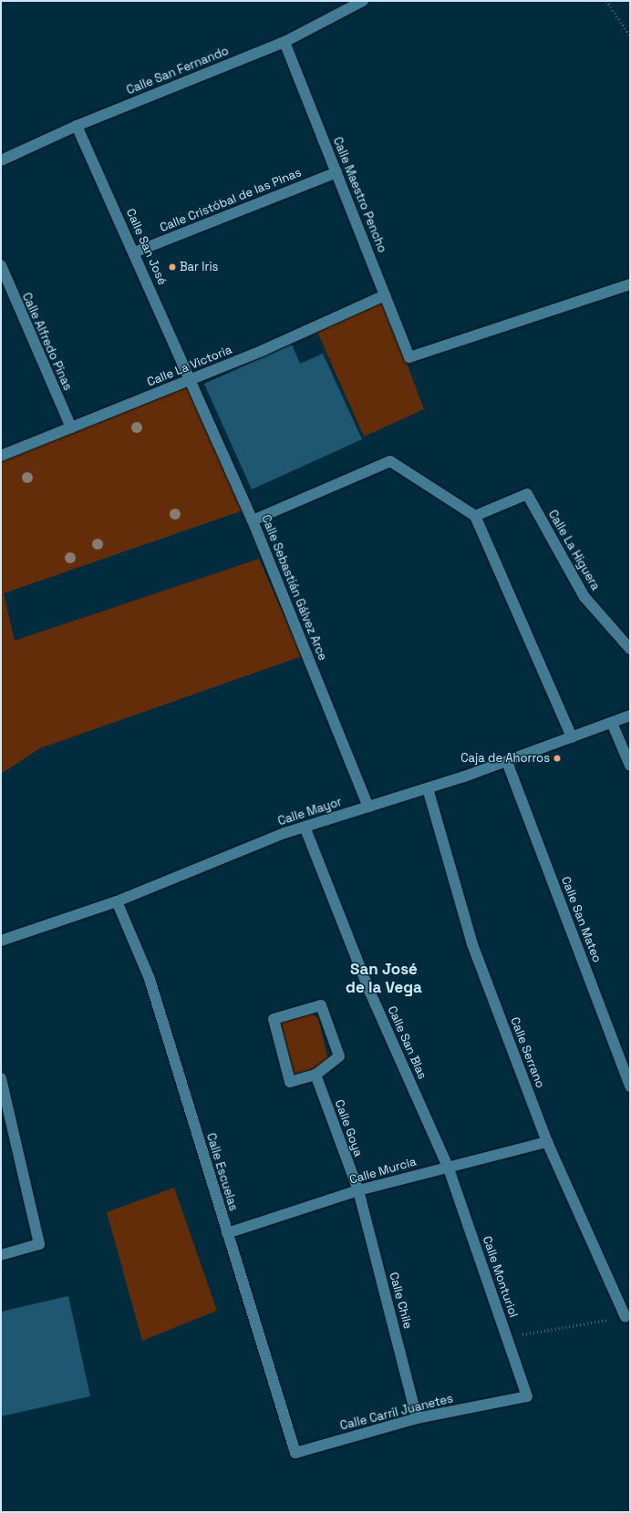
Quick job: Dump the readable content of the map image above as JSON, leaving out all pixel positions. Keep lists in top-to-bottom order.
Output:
{
  "streets": {
    "street": [
      "Calle San Fernando",
      "Calle Maestro Pencho",
      "Calle Cristóbal de las Pinas",
      "Calle San José",
      "Calle Alfredo Pinas",
      "Calle La Victoria",
      "Calle La Higuera",
      "Calle Sebastián Gálvez Arce",
      "Calle Mayor",
      "Calle San Mateo",
      "Calle San Blas",
      "Calle Serrano",
      "Calle Goya",
      "Calle Murcia",
      "Calle Escuelas",
      "Calle Monturiol",
      "Calle Chile",
      "Calle Carril Juanetes"
    ]
  },
  "crossings": [
    ["Calle San Fernando", "Calle Maestro Pencho"],
    ["Calle San Fernando", "Calle San José"],
    ["Calle Maestro Pencho", "Calle Cristóbal de las Pinas"],
    ["Calle Maestro Pencho", "Calle La Victoria"],
    ["Calle Cristóbal de las Pinas", "Calle San José"],
    ["Calle San José", "Calle La Victoria"],
    ["Calle San José", "Calle Sebastián Gálvez Arce"],
    ["Calle Alfredo Pinas", "Calle La Victoria"],
    ["Calle La Victoria", "Calle Sebastián Gálvez Arce"],
    ["Calle Sebastián Gálvez Arce", "Calle Mayor"],
    ["Calle Mayor", "Calle San Mateo"],
    ["Calle Mayor", "Calle San Blas"],
    ["Calle Mayor", "Calle Serrano"],
    ["Calle Mayor", "Calle Escuelas"],
    ["Calle San Blas", "Calle Murcia"],
    ["Calle San Blas", "Calle Monturiol"],
    ["Calle Serrano", "Calle Murcia"],
    ["Calle Goya", "Calle Murcia"],
    ["Calle Goya", "Calle Chile"],
    ["Calle Murcia", "Calle Escuelas"],
    ["Calle Murcia", "Calle Monturiol"],
    ["Calle Murcia", "Calle Chile"],
    ["Calle Escuelas", "Calle Carril Juanetes"],
    ["Calle Monturiol", "Calle Carril Juanetes"],
    ["Calle Chile", "Calle Carril Juanetes"]
  ],
  "districts": ["San José de la Vega"],
  "places": ["Bar Iris", "Caja de Ahorros"]
}
